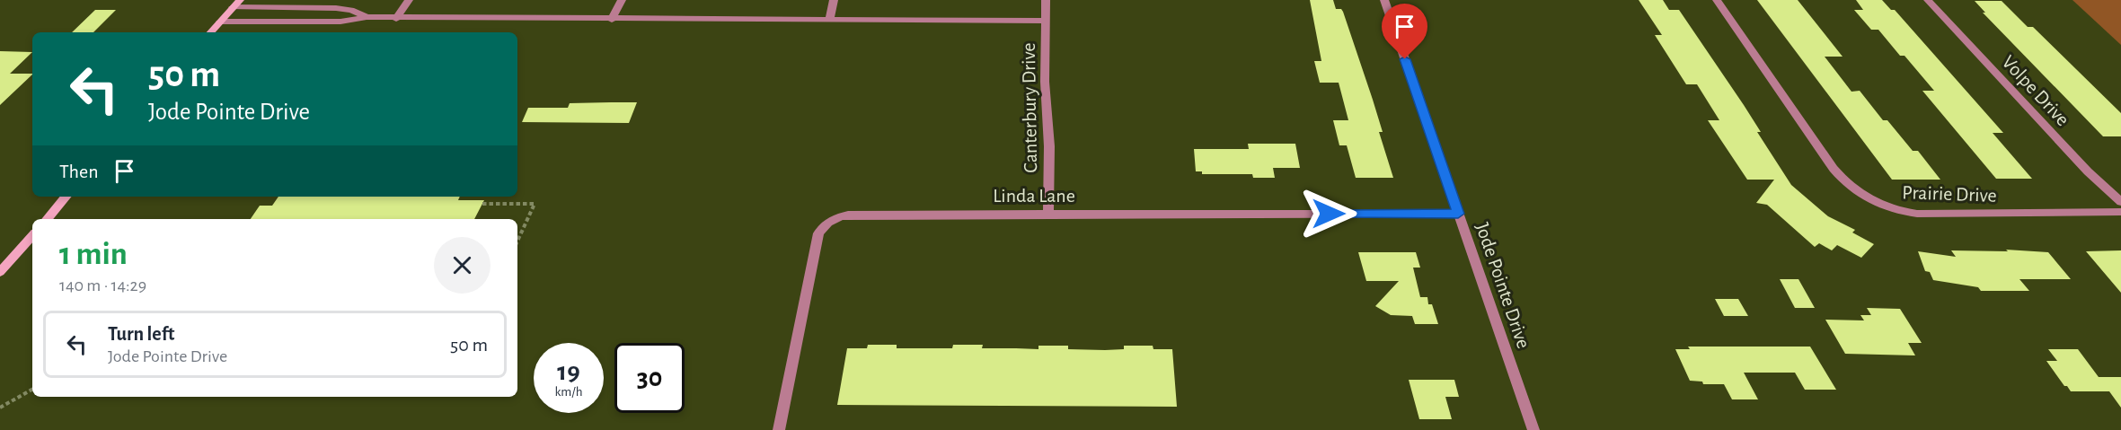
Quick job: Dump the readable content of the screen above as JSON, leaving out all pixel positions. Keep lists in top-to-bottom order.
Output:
{
  "streets": {
    "street": [
      "Volpe Drive",
      "Canterbury Drive",
      "Prairie Drive",
      "Linda Lane",
      "Jode Pointe Drive"
    ]
  },
  "crossings": [
    ["Canterbury Drive", "Linda Lane"],
    ["Linda Lane", "Jode Pointe Drive"]
  ],
  "page": {
    "turn": ["50 m", "Jode Pointe Drive"],
    "then": "Then",
    "heading": ["1 min", "140 m · 14:29"],
    "list": [
      {
        "name": "Turn left",
        "note": "Jode Pointe Drive",
        "value": "50 m"
      }
    ],
    "speed": "19 km/h",
    "limit": "30"
  }
}
